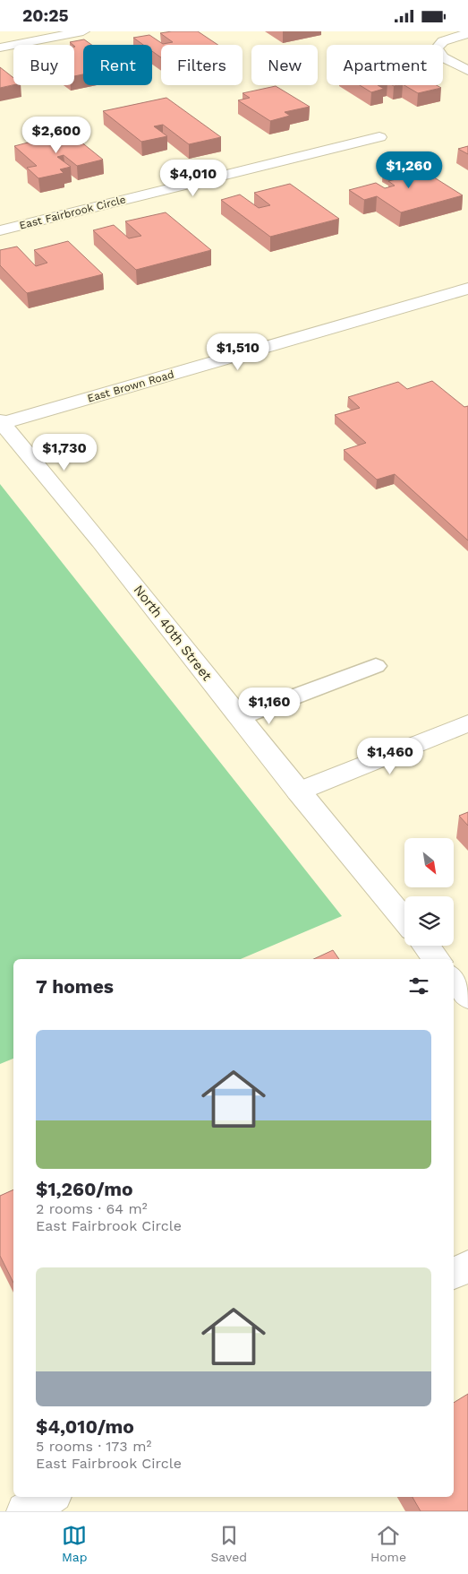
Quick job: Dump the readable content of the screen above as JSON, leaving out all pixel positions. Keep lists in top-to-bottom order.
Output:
{
  "streets": {
    "street": ["East Fairbrook Circle", "East Brown Road", "North 40th Street"]
  },
  "crossings": [
    ["East Brown Road", "North 40th Street"]
  ],
  "north": "bottom right",
  "page": {
    "status": "20:25",
    "chip": [
      "Buy",
      "Rent",
      "Filters",
      "New",
      "Apartment"
    ],
    "price": [
      "$2,600",
      "$1,260",
      "$4,010",
      "$1,510",
      "$1,730",
      "$1,160",
      "$1,460"
    ],
    "heading": "7 homes",
    "list": [
      {
        "name": "$1,260/mo",
        "note": "2 rooms · 64 m² · East Fairbrook Circle"
      },
      {
        "name": "$4,010/mo",
        "note": "5 rooms · 173 m² · East Fairbrook Circle"
      }
    ],
    "tabs": ["Map", "Saved", "Home"]
  }
}
